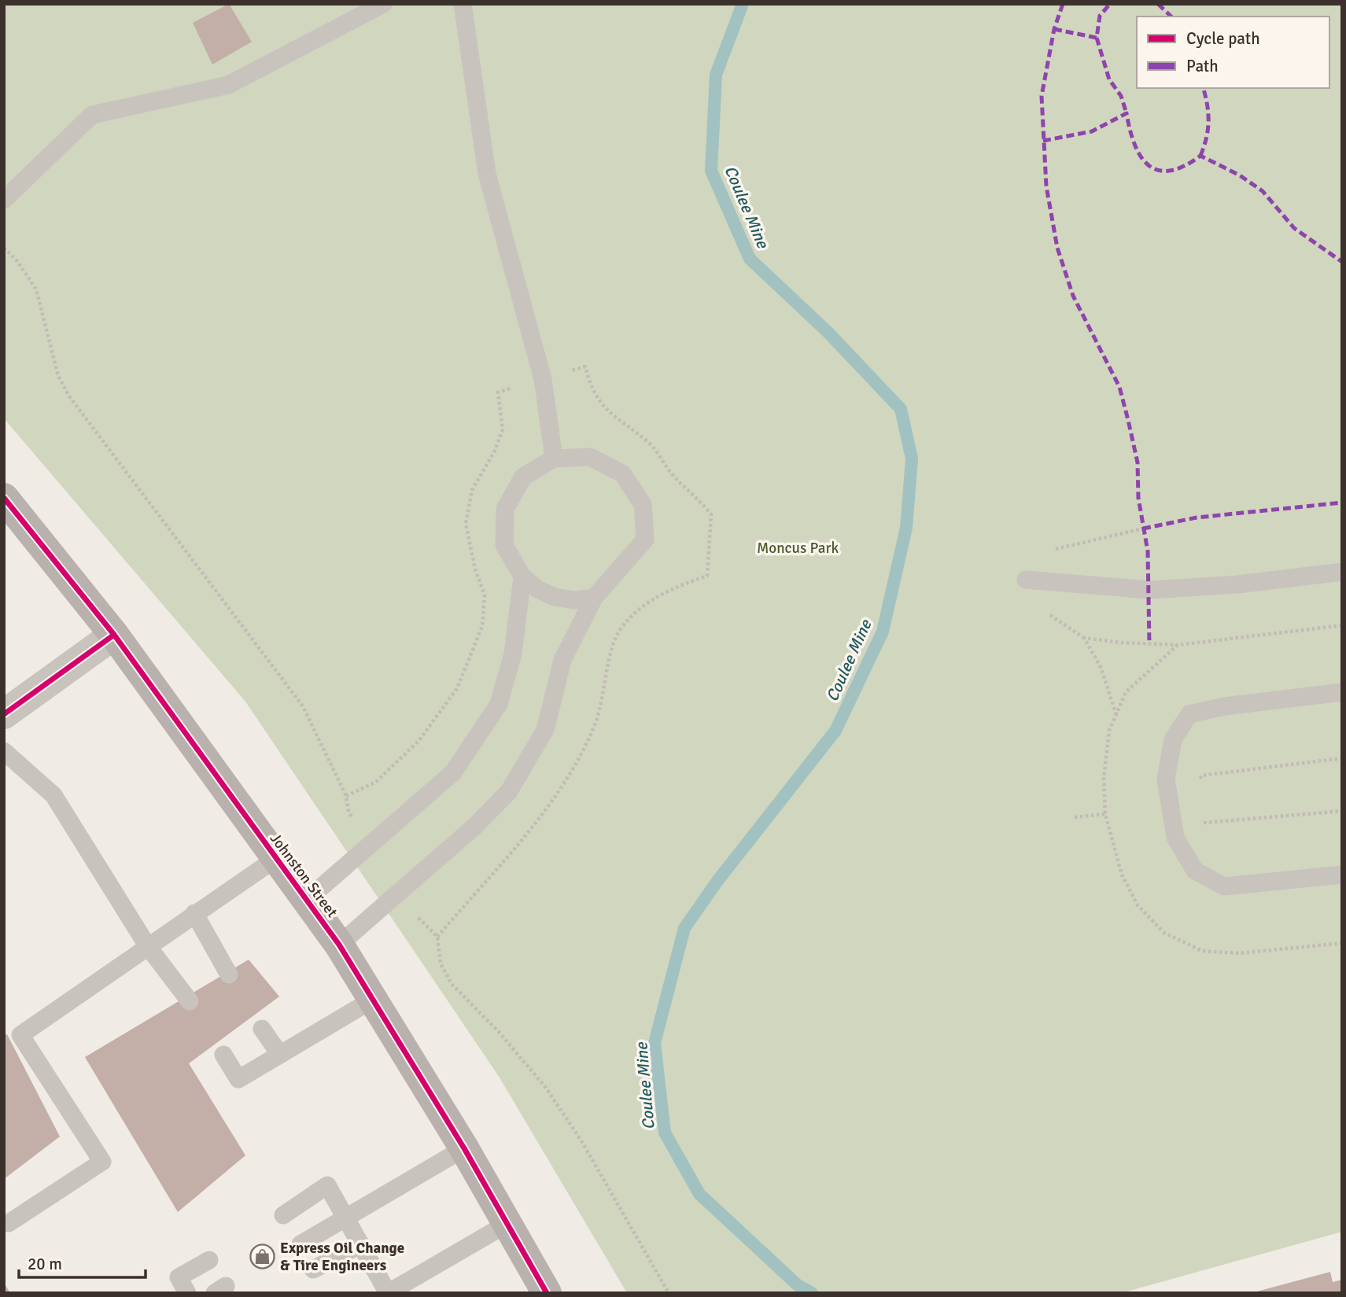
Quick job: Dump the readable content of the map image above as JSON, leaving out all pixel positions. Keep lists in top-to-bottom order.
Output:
{
  "streets": {
    "main road": ["Johnston Street"]
  },
  "water": ["Coulee Mine"],
  "parks": ["Moncus Park"],
  "places": {
    "shop": ["Express Oil Change & Tire Engineers"]
  },
  "legend": ["Cycle path", "Path"],
  "scale_bar": "20 m"
}
